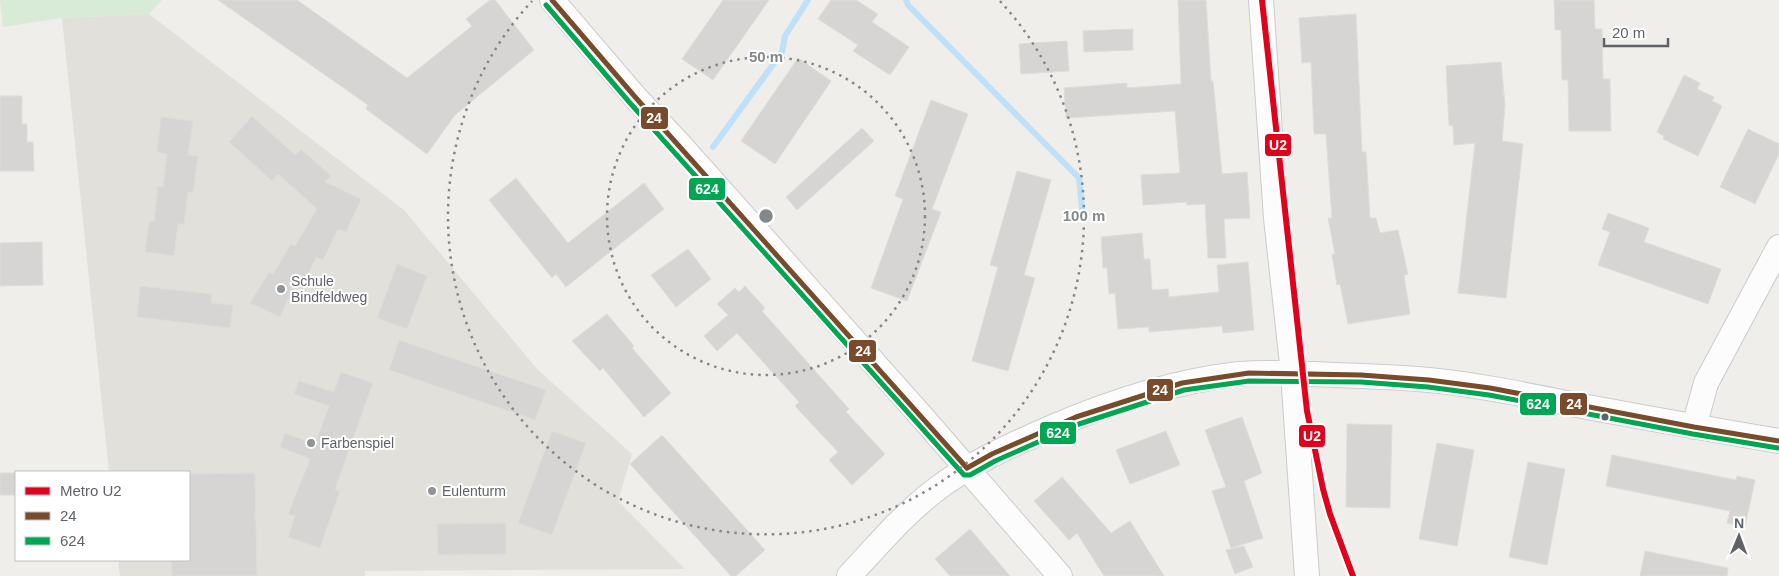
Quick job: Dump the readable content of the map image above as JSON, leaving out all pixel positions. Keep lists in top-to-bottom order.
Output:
{
  "places": ["Schule Bindfeldweg", "Farbenspiel", "Eulenturm"],
  "lines": ["metro line U2", "transit line 24", "transit line 624"],
  "legend": ["Metro U2", "24", "624"],
  "scale_bar": "20 m",
  "north": "top",
  "rings": ["50 m", "100 m"]
}
